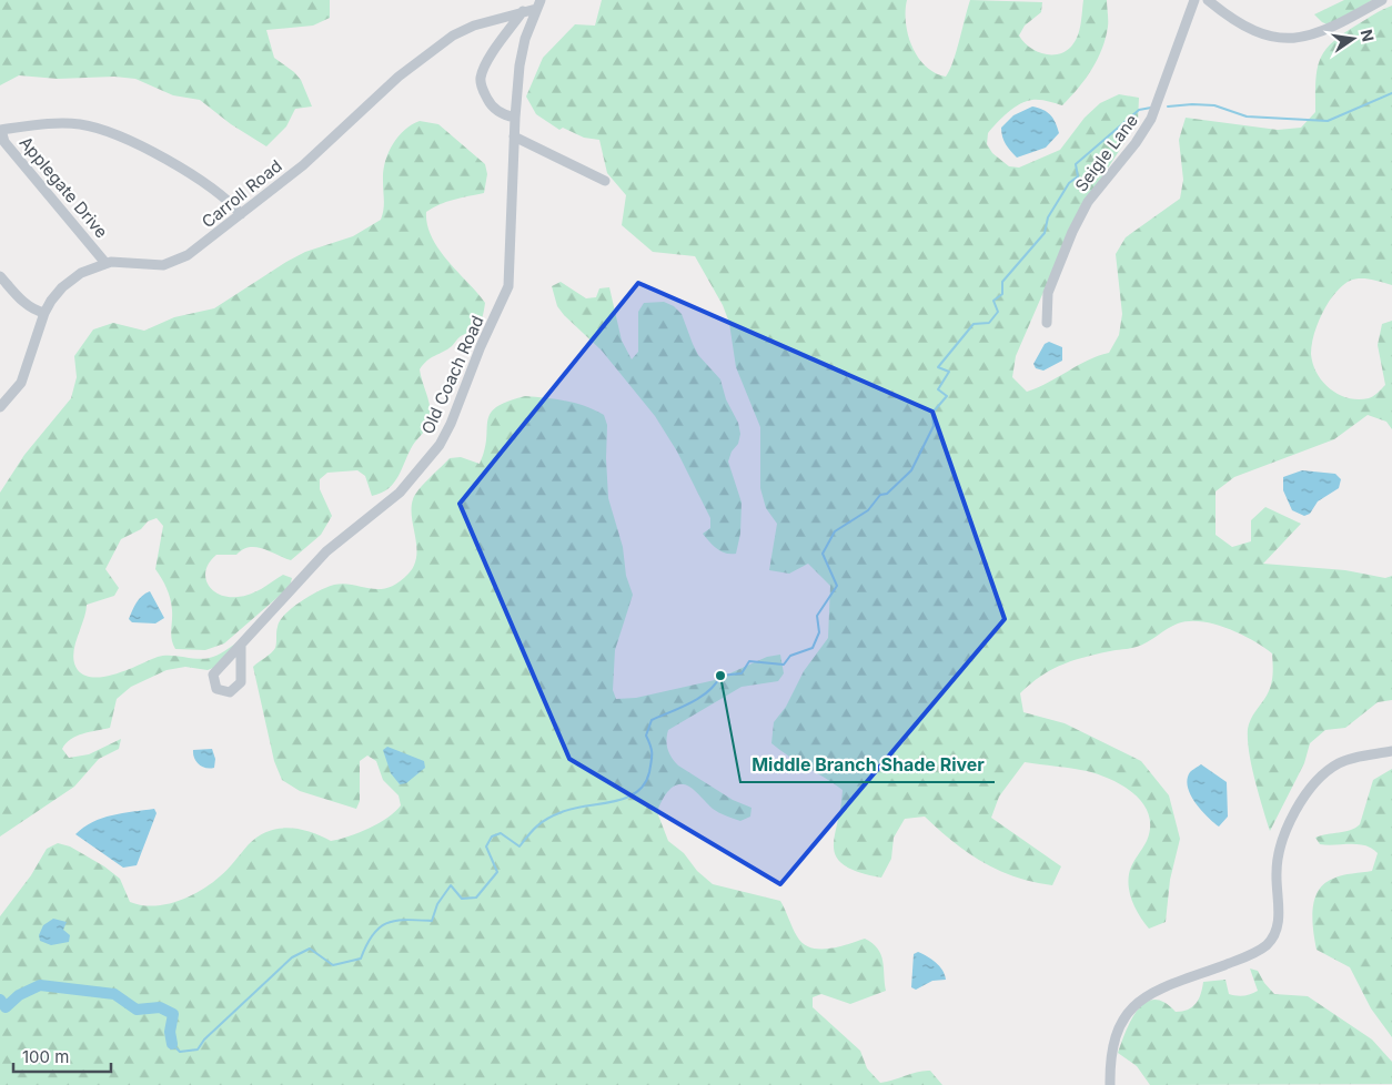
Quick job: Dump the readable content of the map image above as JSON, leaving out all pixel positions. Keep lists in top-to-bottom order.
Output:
{
  "streets": {
    "street": [
      "Seigle Lane",
      "Applegate Drive",
      "Carroll Road",
      "Old Coach Road"
    ]
  },
  "crossings": [
    ["Applegate Drive", "Carroll Road"],
    ["Carroll Road", "Old Coach Road"]
  ],
  "places": ["Middle Branch Shade River"],
  "scale_bar": "100 m",
  "north": "right"
}
